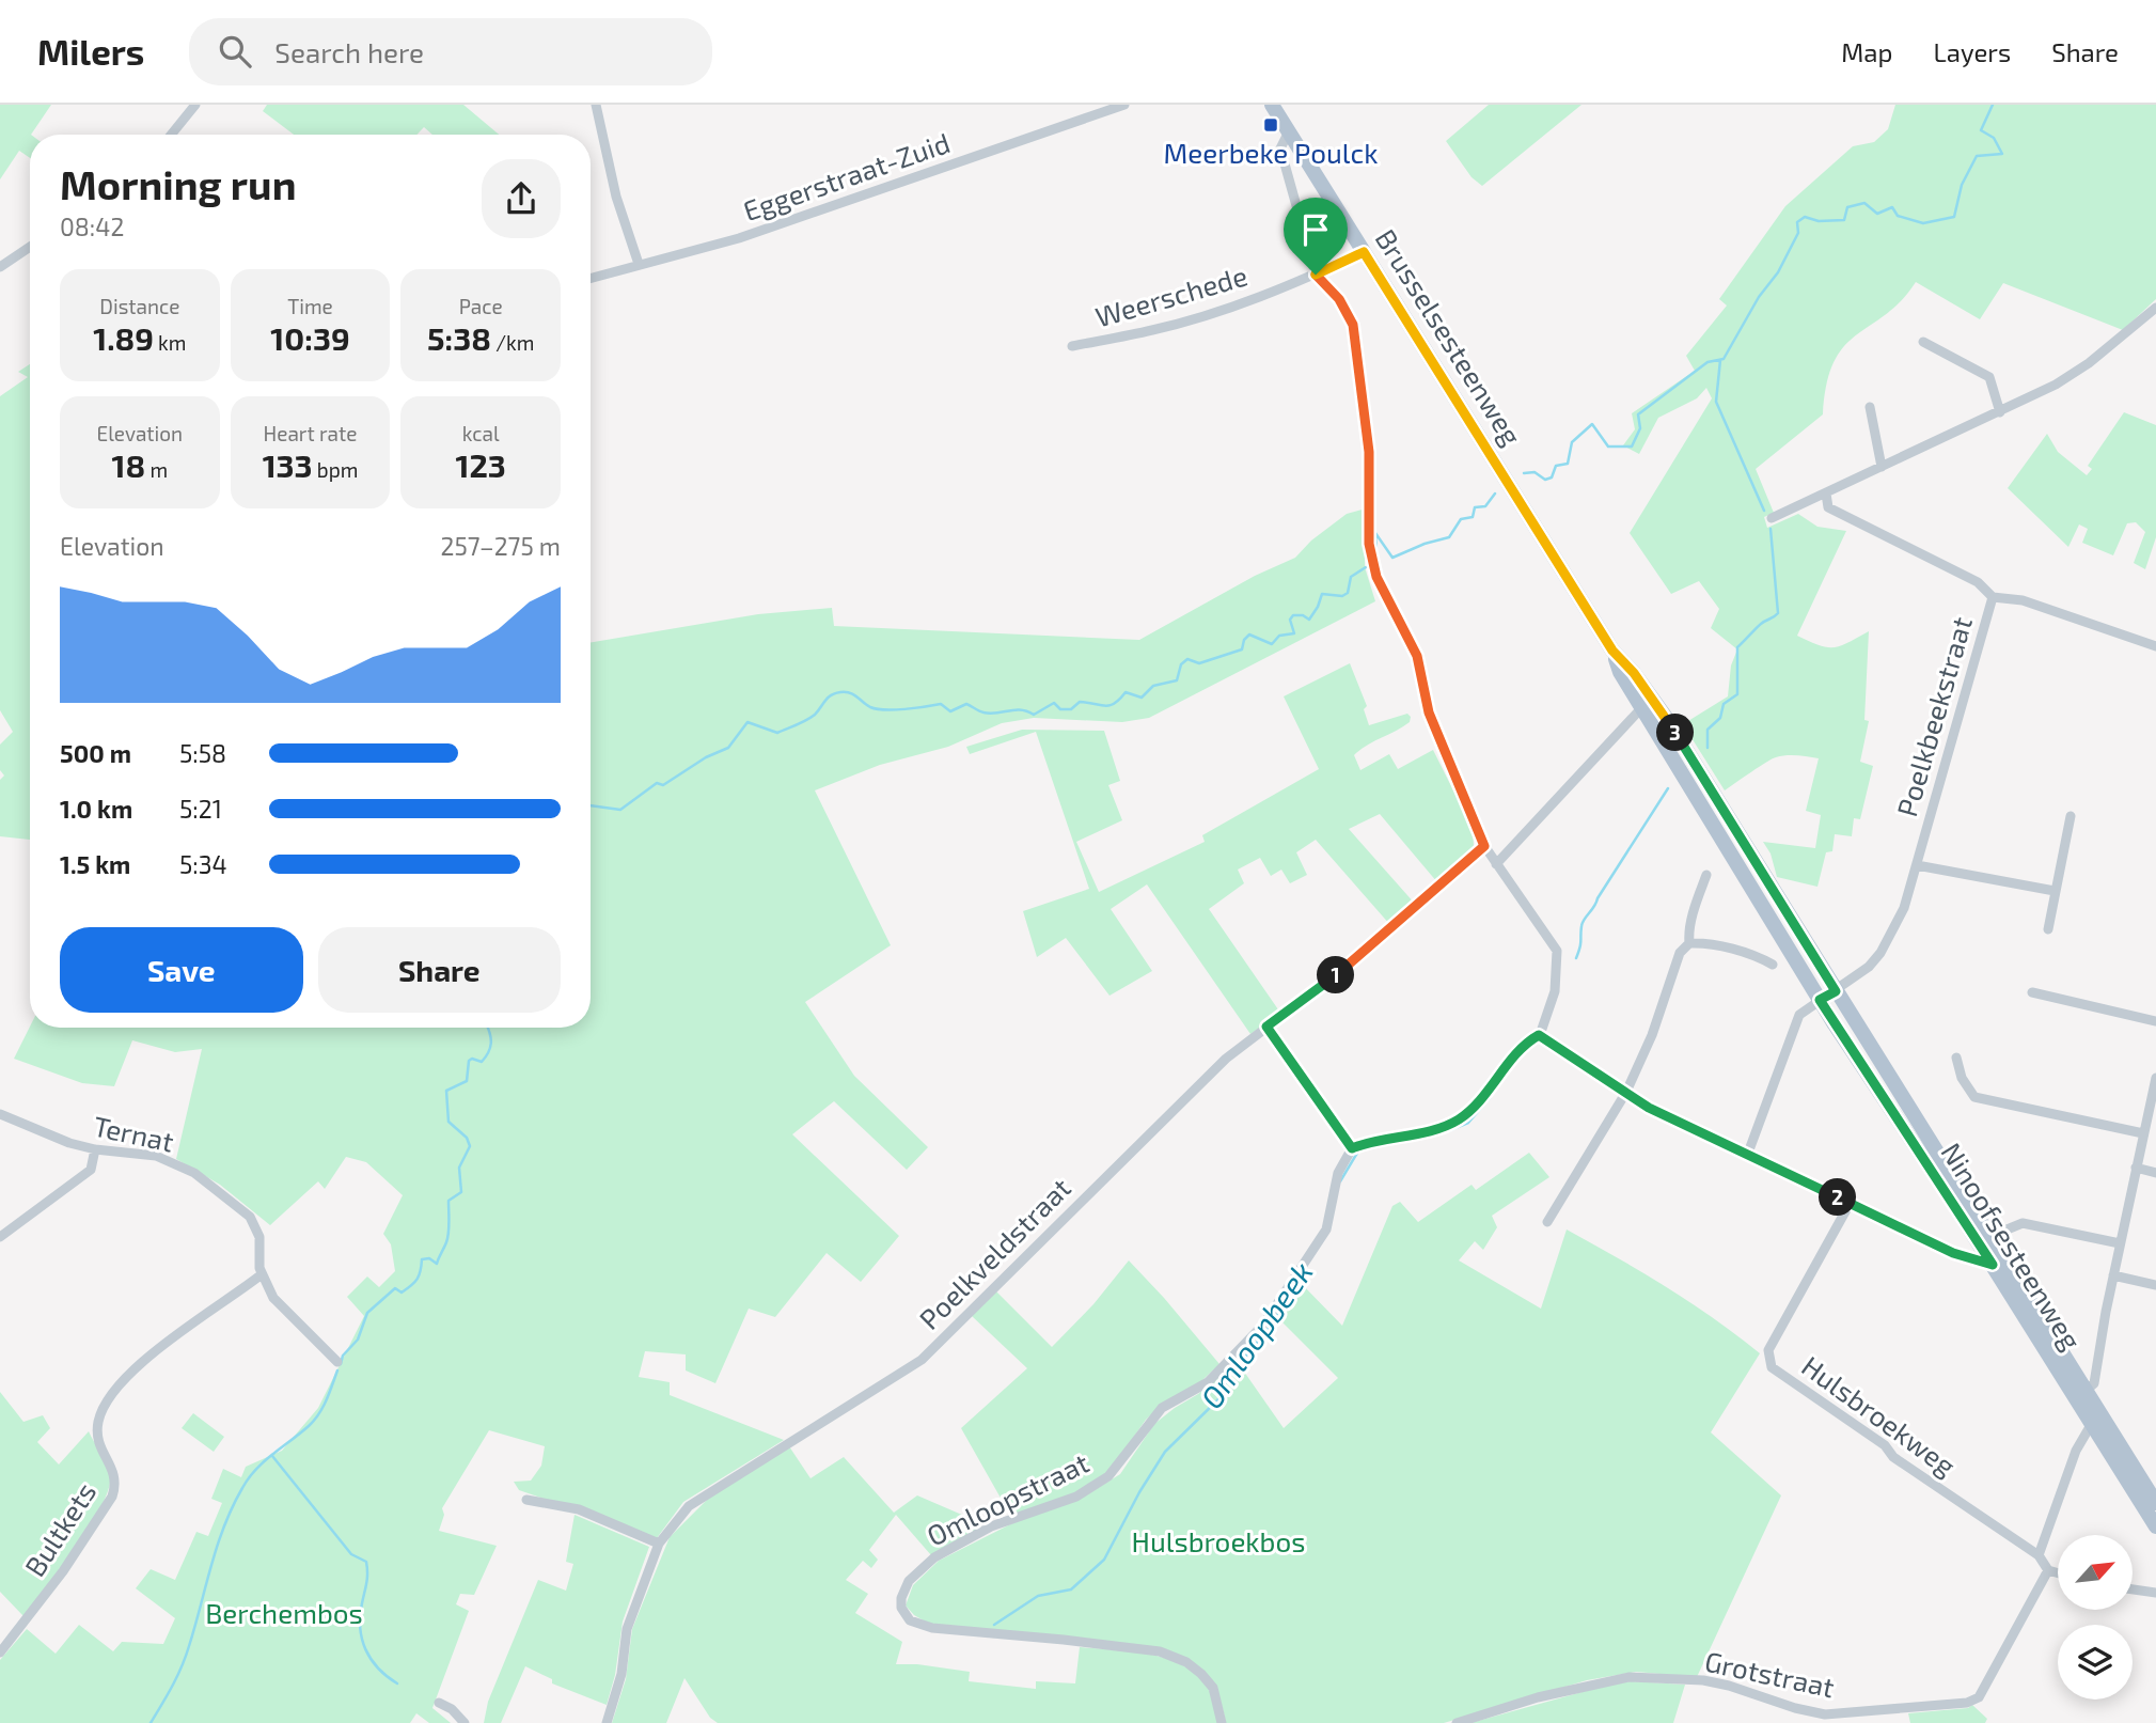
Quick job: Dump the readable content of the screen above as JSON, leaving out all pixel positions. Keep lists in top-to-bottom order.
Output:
{
  "streets": {
    "main road": ["Brusselsesteenweg", "Ninoofsesteenweg"],
    "street": [
      "Eggerstraat-Zuid",
      "Weerschede",
      "Poelkbeekstraat",
      "Ternat",
      "Poelkveldstraat",
      "Hulsbroekweg",
      "Omloopstraat",
      "Bultkets",
      "Grotstraat"
    ]
  },
  "crossings": [
    ["Weerschede", "Brusselsesteenweg"],
    ["Brusselsesteenweg", "Ninoofsesteenweg"],
    ["Poelkbeekstraat", "Ninoofsesteenweg"],
    ["Ternat", "Bultkets"]
  ],
  "water": ["Omloopbeek"],
  "parks": ["Hulsbroekbos", "Berchembos"],
  "places": {
    "transit": ["Meerbeke Poulck"]
  },
  "north": "top right",
  "page": {
    "header": "Milers",
    "search": "Search here",
    "nav": ["Map", "Layers", "Share"],
    "heading": ["Morning run", "08:42"],
    "stats": [
      ["Distance", "1.89 km"],
      ["Time", "10:39"],
      ["Pace", "5:38 /km"],
      ["Elevation", "18 m"],
      ["Heart rate", "133 bpm"],
      ["kcal", "123"]
    ],
    "chart": ["Elevation", "257–275 m"],
    "pins": ["3", "1", "2"],
    "list": [
      {
        "name": "500 m",
        "note": "5:58"
      },
      {
        "name": "1.0 km",
        "note": "5:21"
      },
      {
        "name": "1.5 km",
        "note": "5:34"
      }
    ],
    "buttons": ["Save", "Share"]
  }
}
